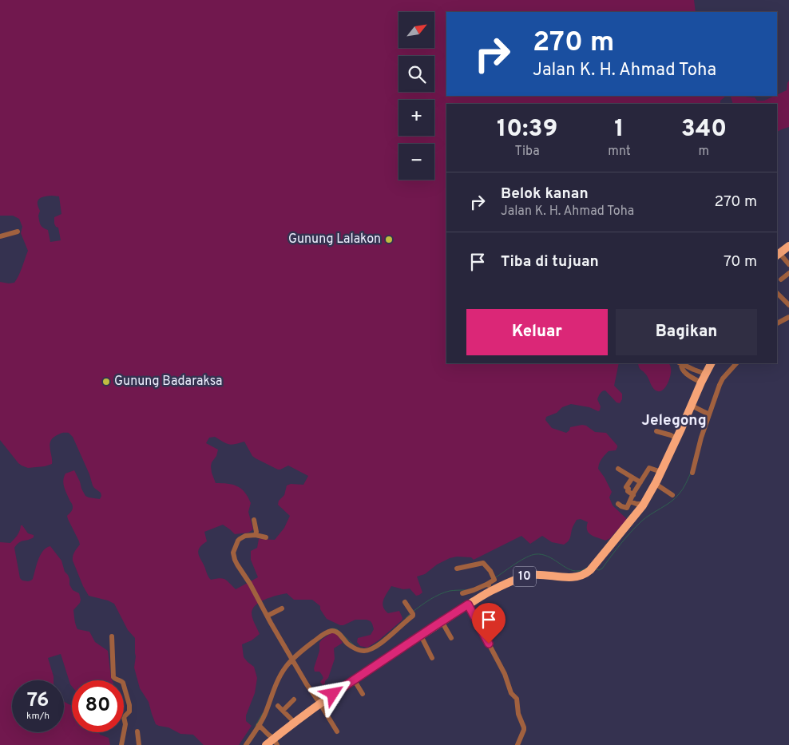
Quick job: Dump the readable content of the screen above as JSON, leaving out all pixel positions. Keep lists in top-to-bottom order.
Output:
{
  "streets": {
    "highway": ["10"]
  },
  "districts": ["Jelegong"],
  "places": ["Gunung Lalakon", "Gunung Badaraksa"],
  "north": "top right",
  "page": {
    "map_buttons": ["+", "−"],
    "turn": ["270 m", "Jalan K. H. Ahmad Toha"],
    "eta": [
      "10:39",
      "Tiba",
      "1",
      "mnt",
      "340",
      "m"
    ],
    "list": [
      {
        "name": "Belok kanan",
        "note": "Jalan K. H. Ahmad Toha",
        "value": "270 m"
      },
      {
        "name": "Tiba di tujuan",
        "value": "70 m"
      }
    ],
    "buttons": ["Keluar", "Bagikan"],
    "speed": "76 km/h",
    "limit": "80"
  }
}
